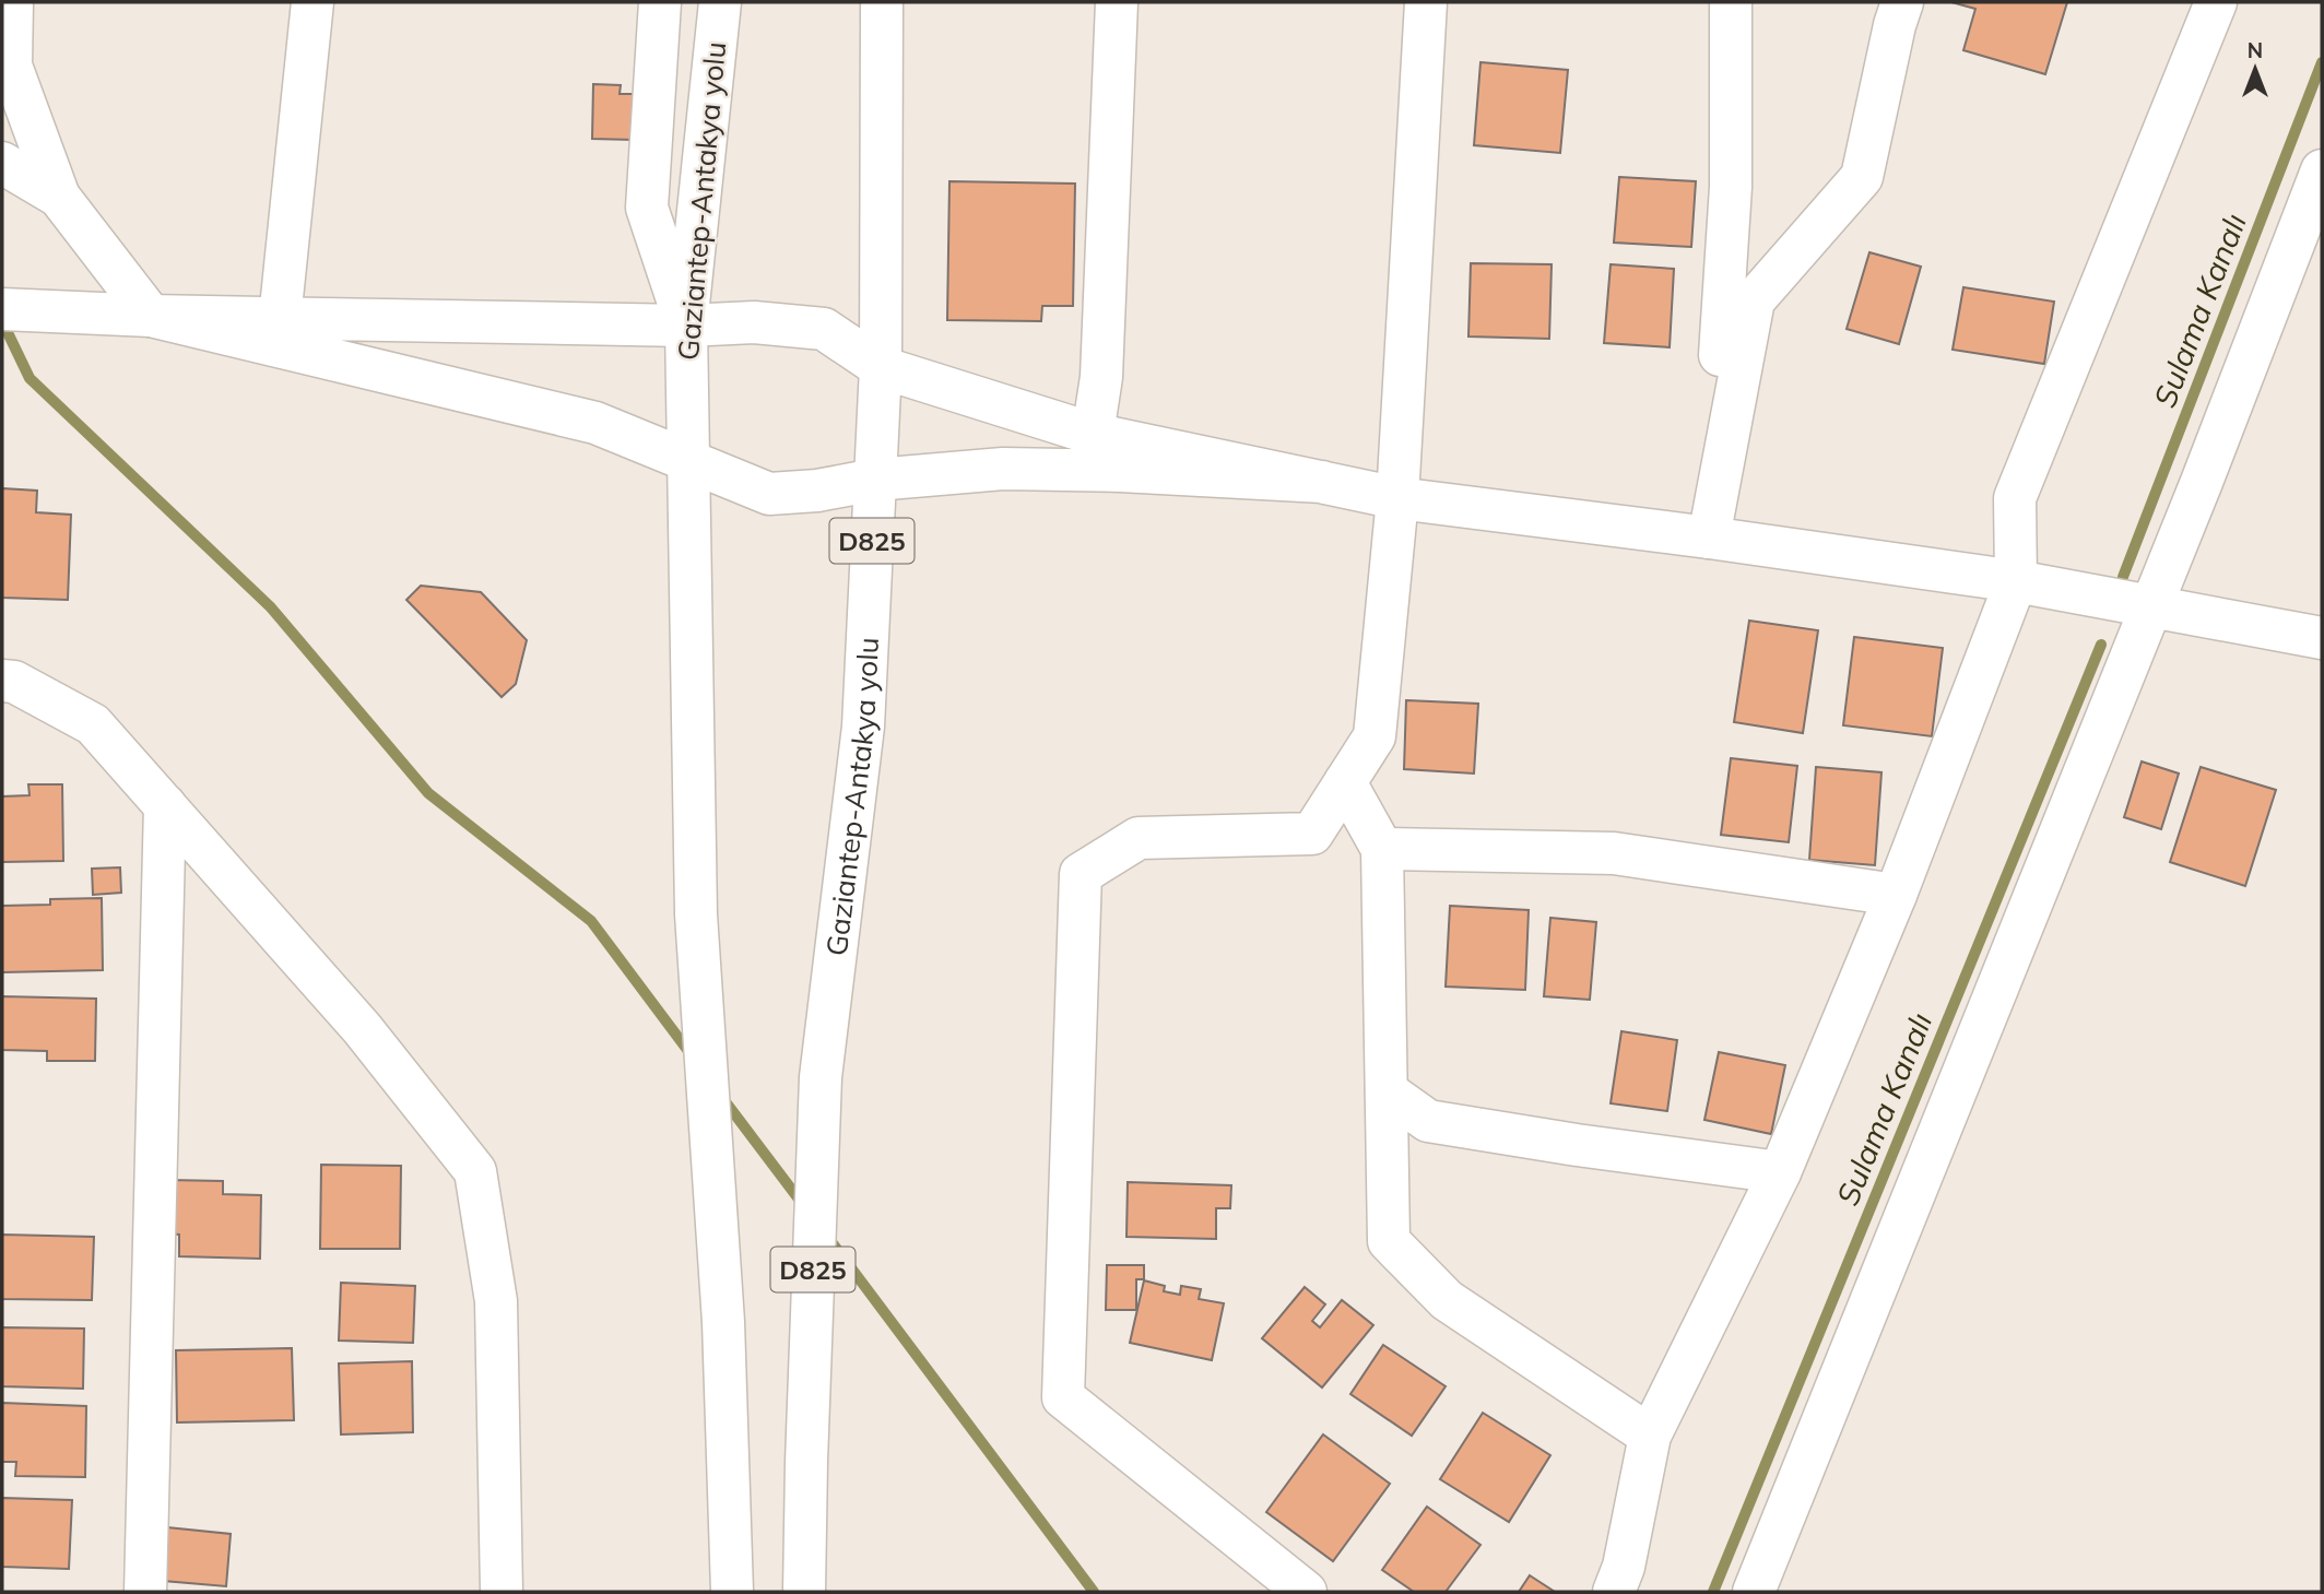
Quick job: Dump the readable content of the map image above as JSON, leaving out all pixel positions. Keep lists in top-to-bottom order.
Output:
{
  "streets": {
    "main road": ["Gaziantep-Antakya yolu", "D825"]
  },
  "water": ["Sulama Kanalı"],
  "north": "top"
}
